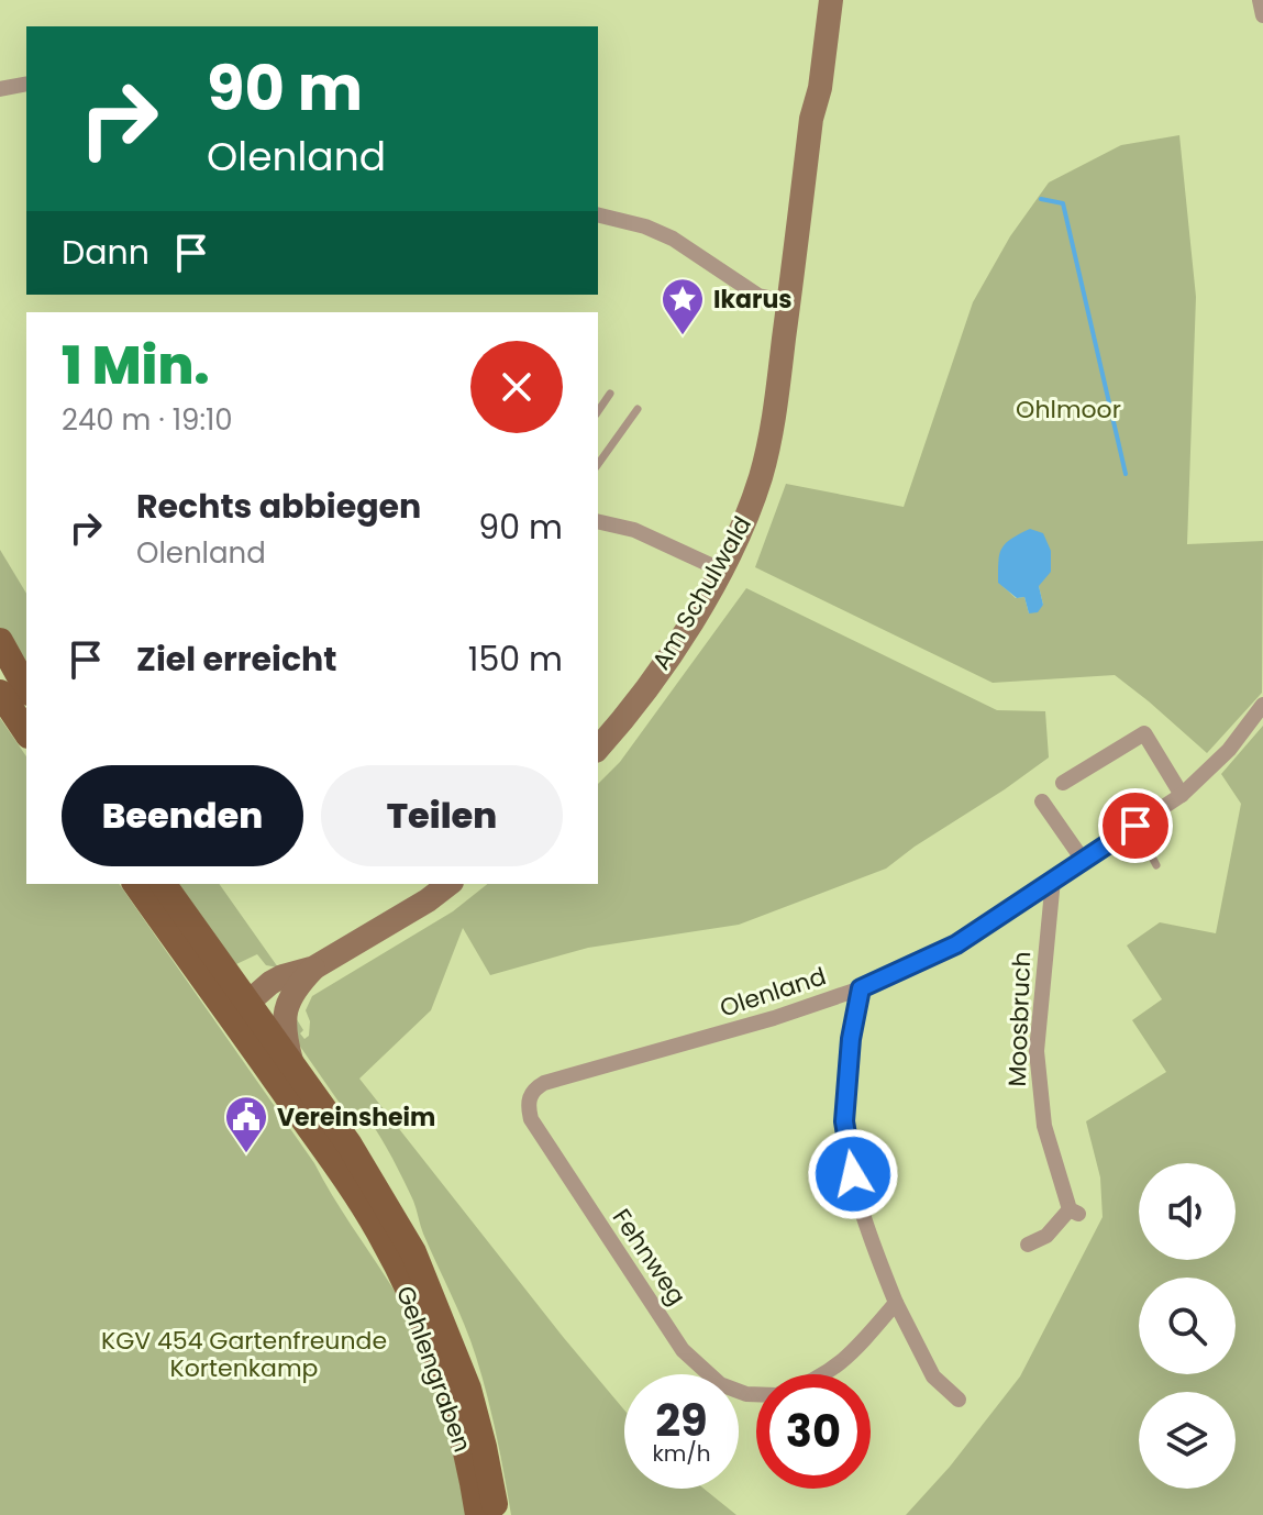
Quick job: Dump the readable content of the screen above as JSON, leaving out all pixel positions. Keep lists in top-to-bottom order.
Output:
{
  "streets": {
    "main road": ["Gehlengraben"],
    "street": [
      "Am Schulwald",
      "Olenland",
      "Moosbruch",
      "Fehnweg"
    ]
  },
  "crossings": [
    ["Olenland", "Moosbruch"],
    ["Olenland", "Fehnweg"]
  ],
  "parks": ["Ohlmoor", "KGV 454 Gartenfreunde Kortenkamp"],
  "places": {
    "place": ["Ikarus"],
    "public building": ["Vereinsheim"]
  },
  "page": {
    "turn": ["90 m", "Olenland"],
    "then": "Dann",
    "heading": ["1 Min.", "240 m · 19:10"],
    "list": [
      {
        "name": "Rechts abbiegen",
        "note": "Olenland",
        "value": "90 m"
      },
      {
        "name": "Ziel erreicht",
        "value": "150 m"
      }
    ],
    "buttons": ["Beenden", "Teilen"],
    "speed": "29 km/h",
    "limit": "30"
  }
}
